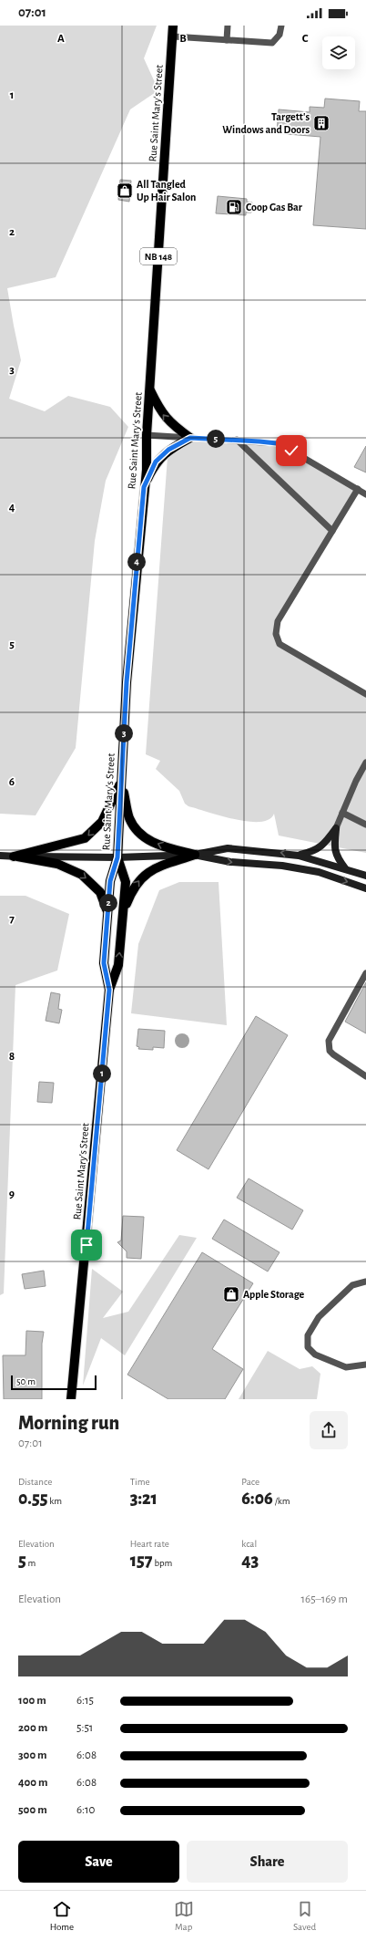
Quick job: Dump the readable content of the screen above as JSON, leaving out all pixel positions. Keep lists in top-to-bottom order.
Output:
{
  "streets": {
    "main road": ["Rue Saint Mary's Street", "NB 148"]
  },
  "places": {
    "building": ["Targett's Windows and Doors"],
    "shop": ["All Tangled Up Hair Salon", "Apple Storage"],
    "fuel station": ["Coop Gas Bar"]
  },
  "scale_bar": "50 m",
  "page": {
    "status": "07:01",
    "pins": [
      "5",
      "4",
      "3",
      "2",
      "1"
    ],
    "scale": "50 m",
    "heading": ["Morning run", "07:01"],
    "stats": [
      ["Distance", "0.55 km"],
      ["Time", "3:21"],
      ["Pace", "6:06 /km"],
      ["Elevation", "5 m"],
      ["Heart rate", "157 bpm"],
      ["kcal", "43"]
    ],
    "chart": ["Elevation", "165–169 m"],
    "list": [
      {
        "name": "100 m",
        "note": "6:15"
      },
      {
        "name": "200 m",
        "note": "5:51"
      },
      {
        "name": "300 m",
        "note": "6:08"
      },
      {
        "name": "400 m",
        "note": "6:08"
      },
      {
        "name": "500 m",
        "note": "6:10"
      }
    ],
    "buttons": ["Save", "Share"],
    "tabs": ["Home", "Map", "Saved"]
  },
  "grid": {
    "columns": ["A", "B", "C"],
    "rows": [
      "1",
      "2",
      "3",
      "4",
      "5",
      "6",
      "7",
      "8",
      "9"
    ]
  }
}
